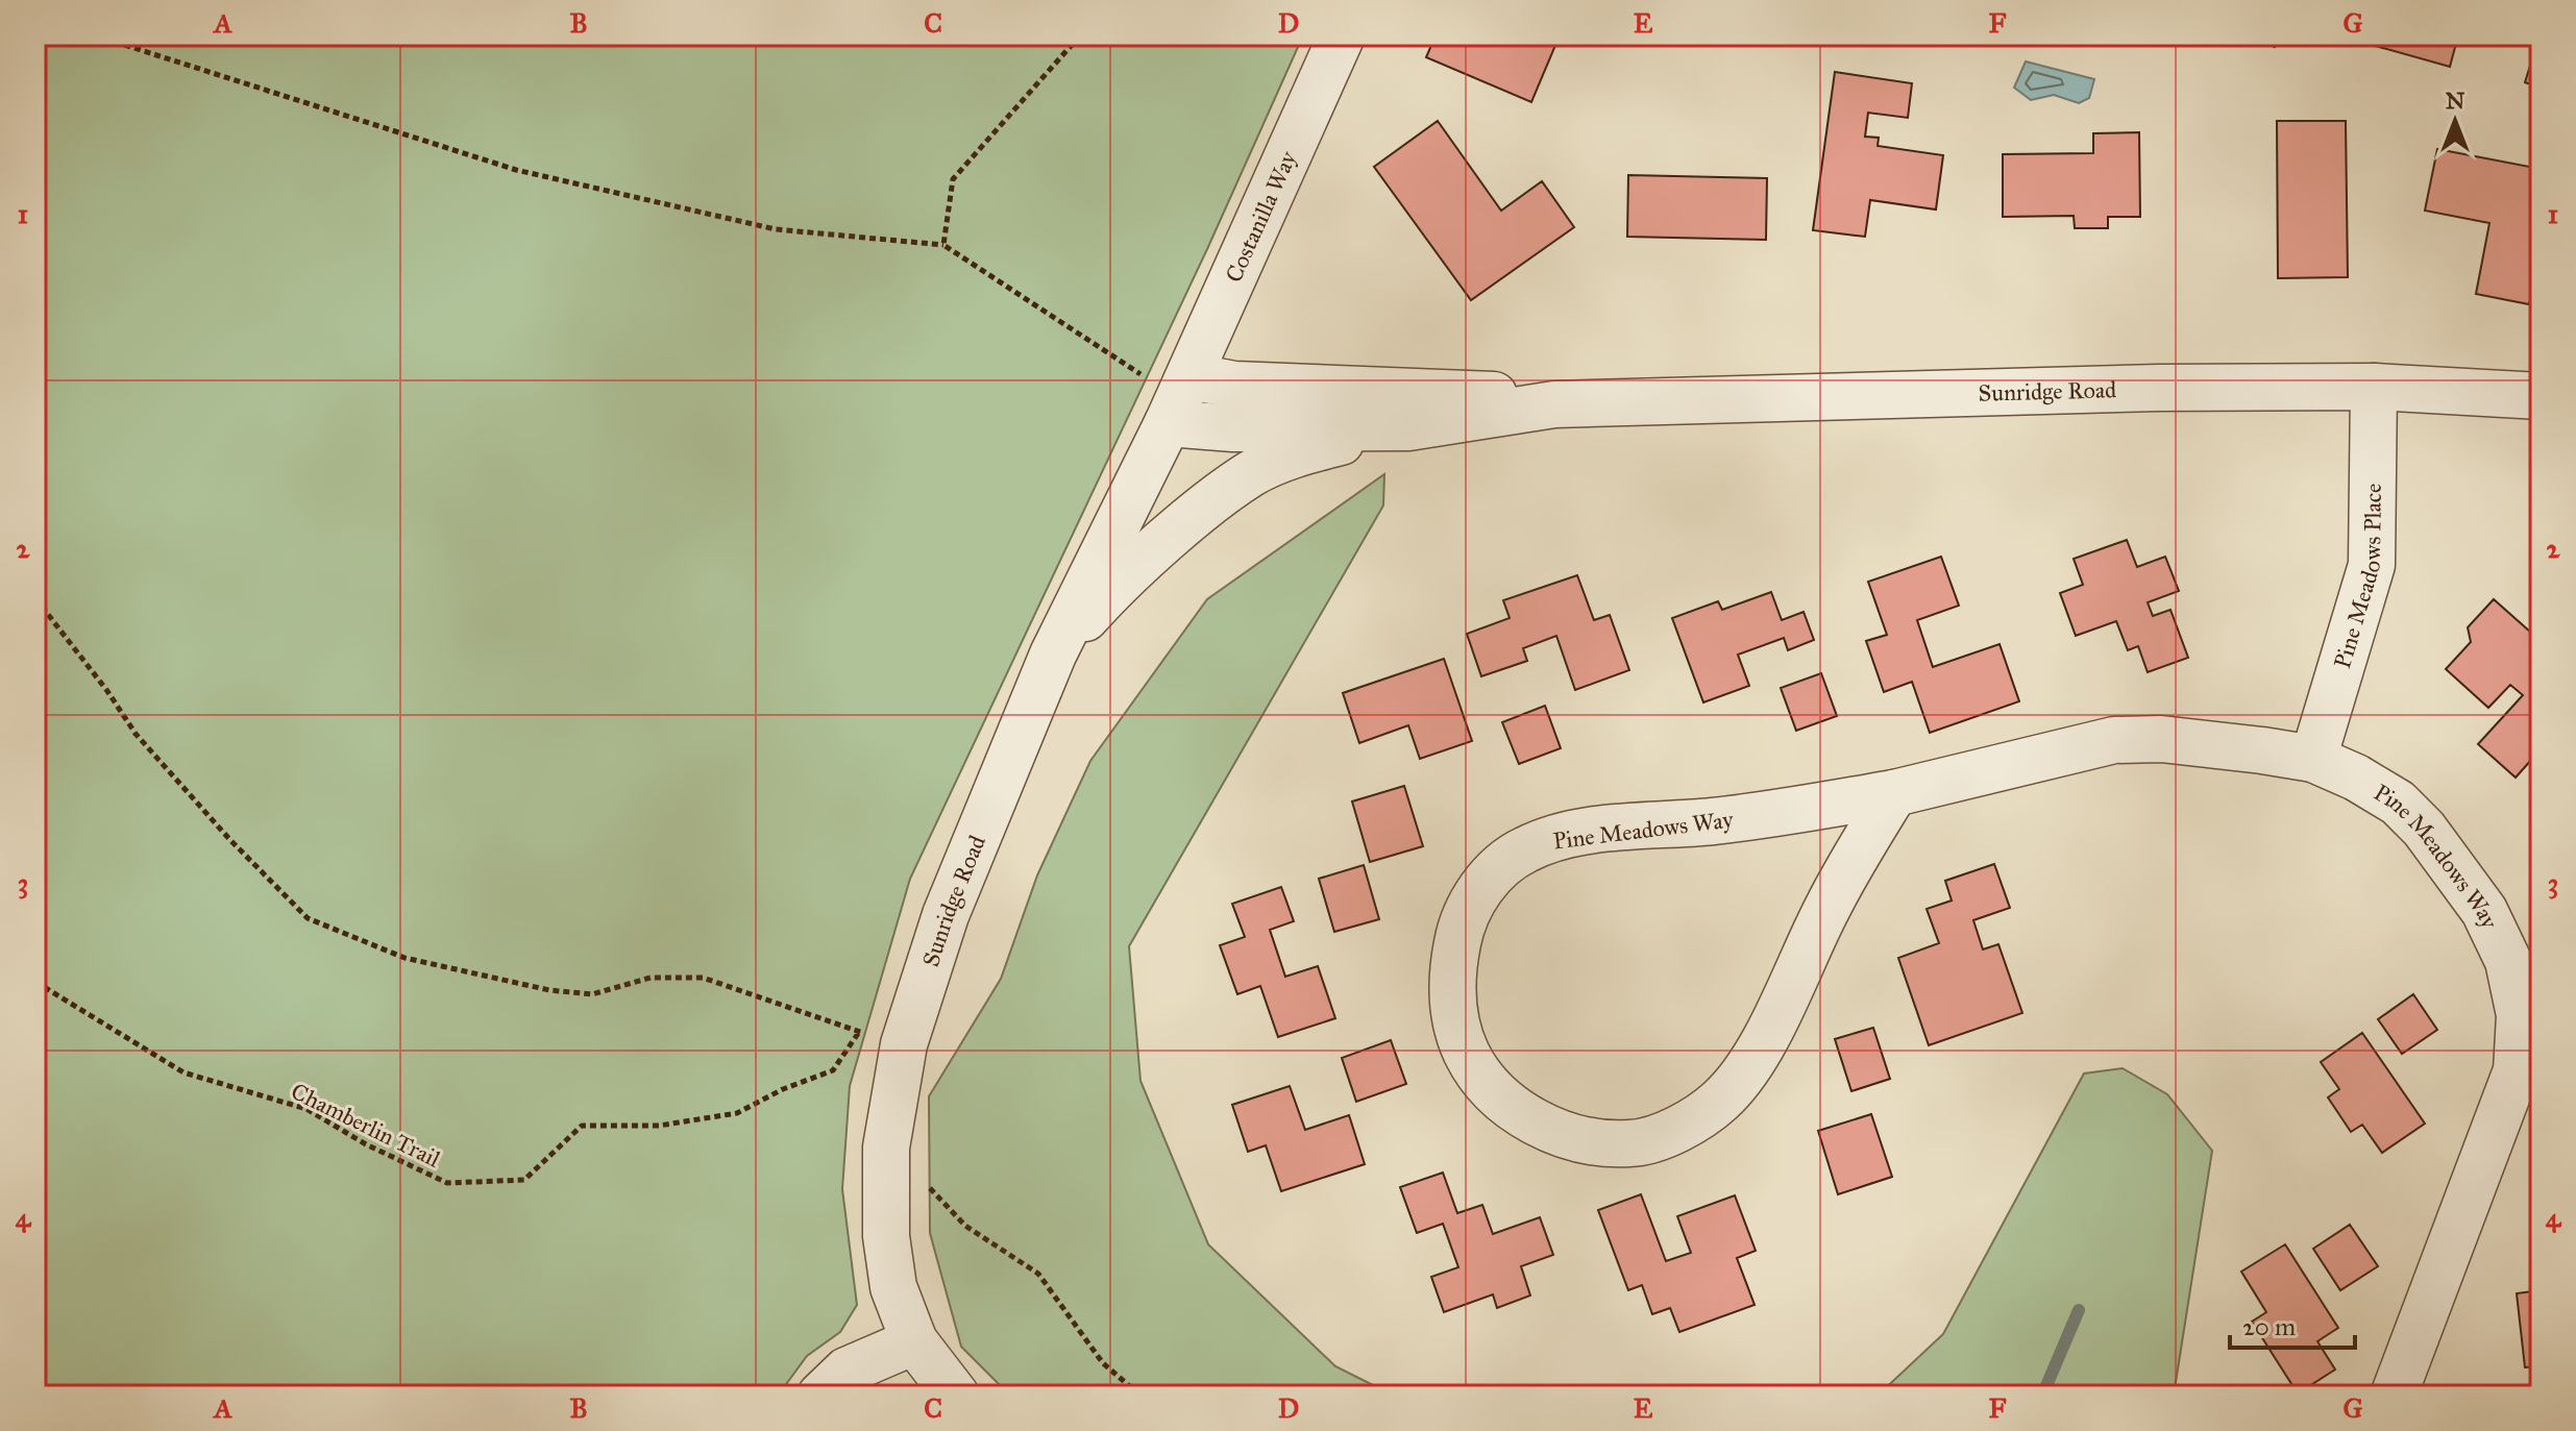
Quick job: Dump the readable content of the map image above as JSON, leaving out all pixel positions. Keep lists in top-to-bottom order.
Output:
{
  "streets": {
    "street": [
      "Costanilla Way",
      "Sunridge Road",
      "Pine Meadows Place",
      "Pine Meadows Way"
    ],
    "path": ["Chamberlin Trail"]
  },
  "crossings": [
    ["Costanilla Way", "Sunridge Road"],
    ["Sunridge Road", "Pine Meadows Place"],
    ["Pine Meadows Place", "Pine Meadows Way"]
  ],
  "scale_bar": "20 m",
  "north": "top",
  "grid": {
    "columns": [
      "A",
      "B",
      "C",
      "D",
      "E",
      "F",
      "G"
    ],
    "rows": [
      "1",
      "2",
      "3",
      "4"
    ]
  }
}
